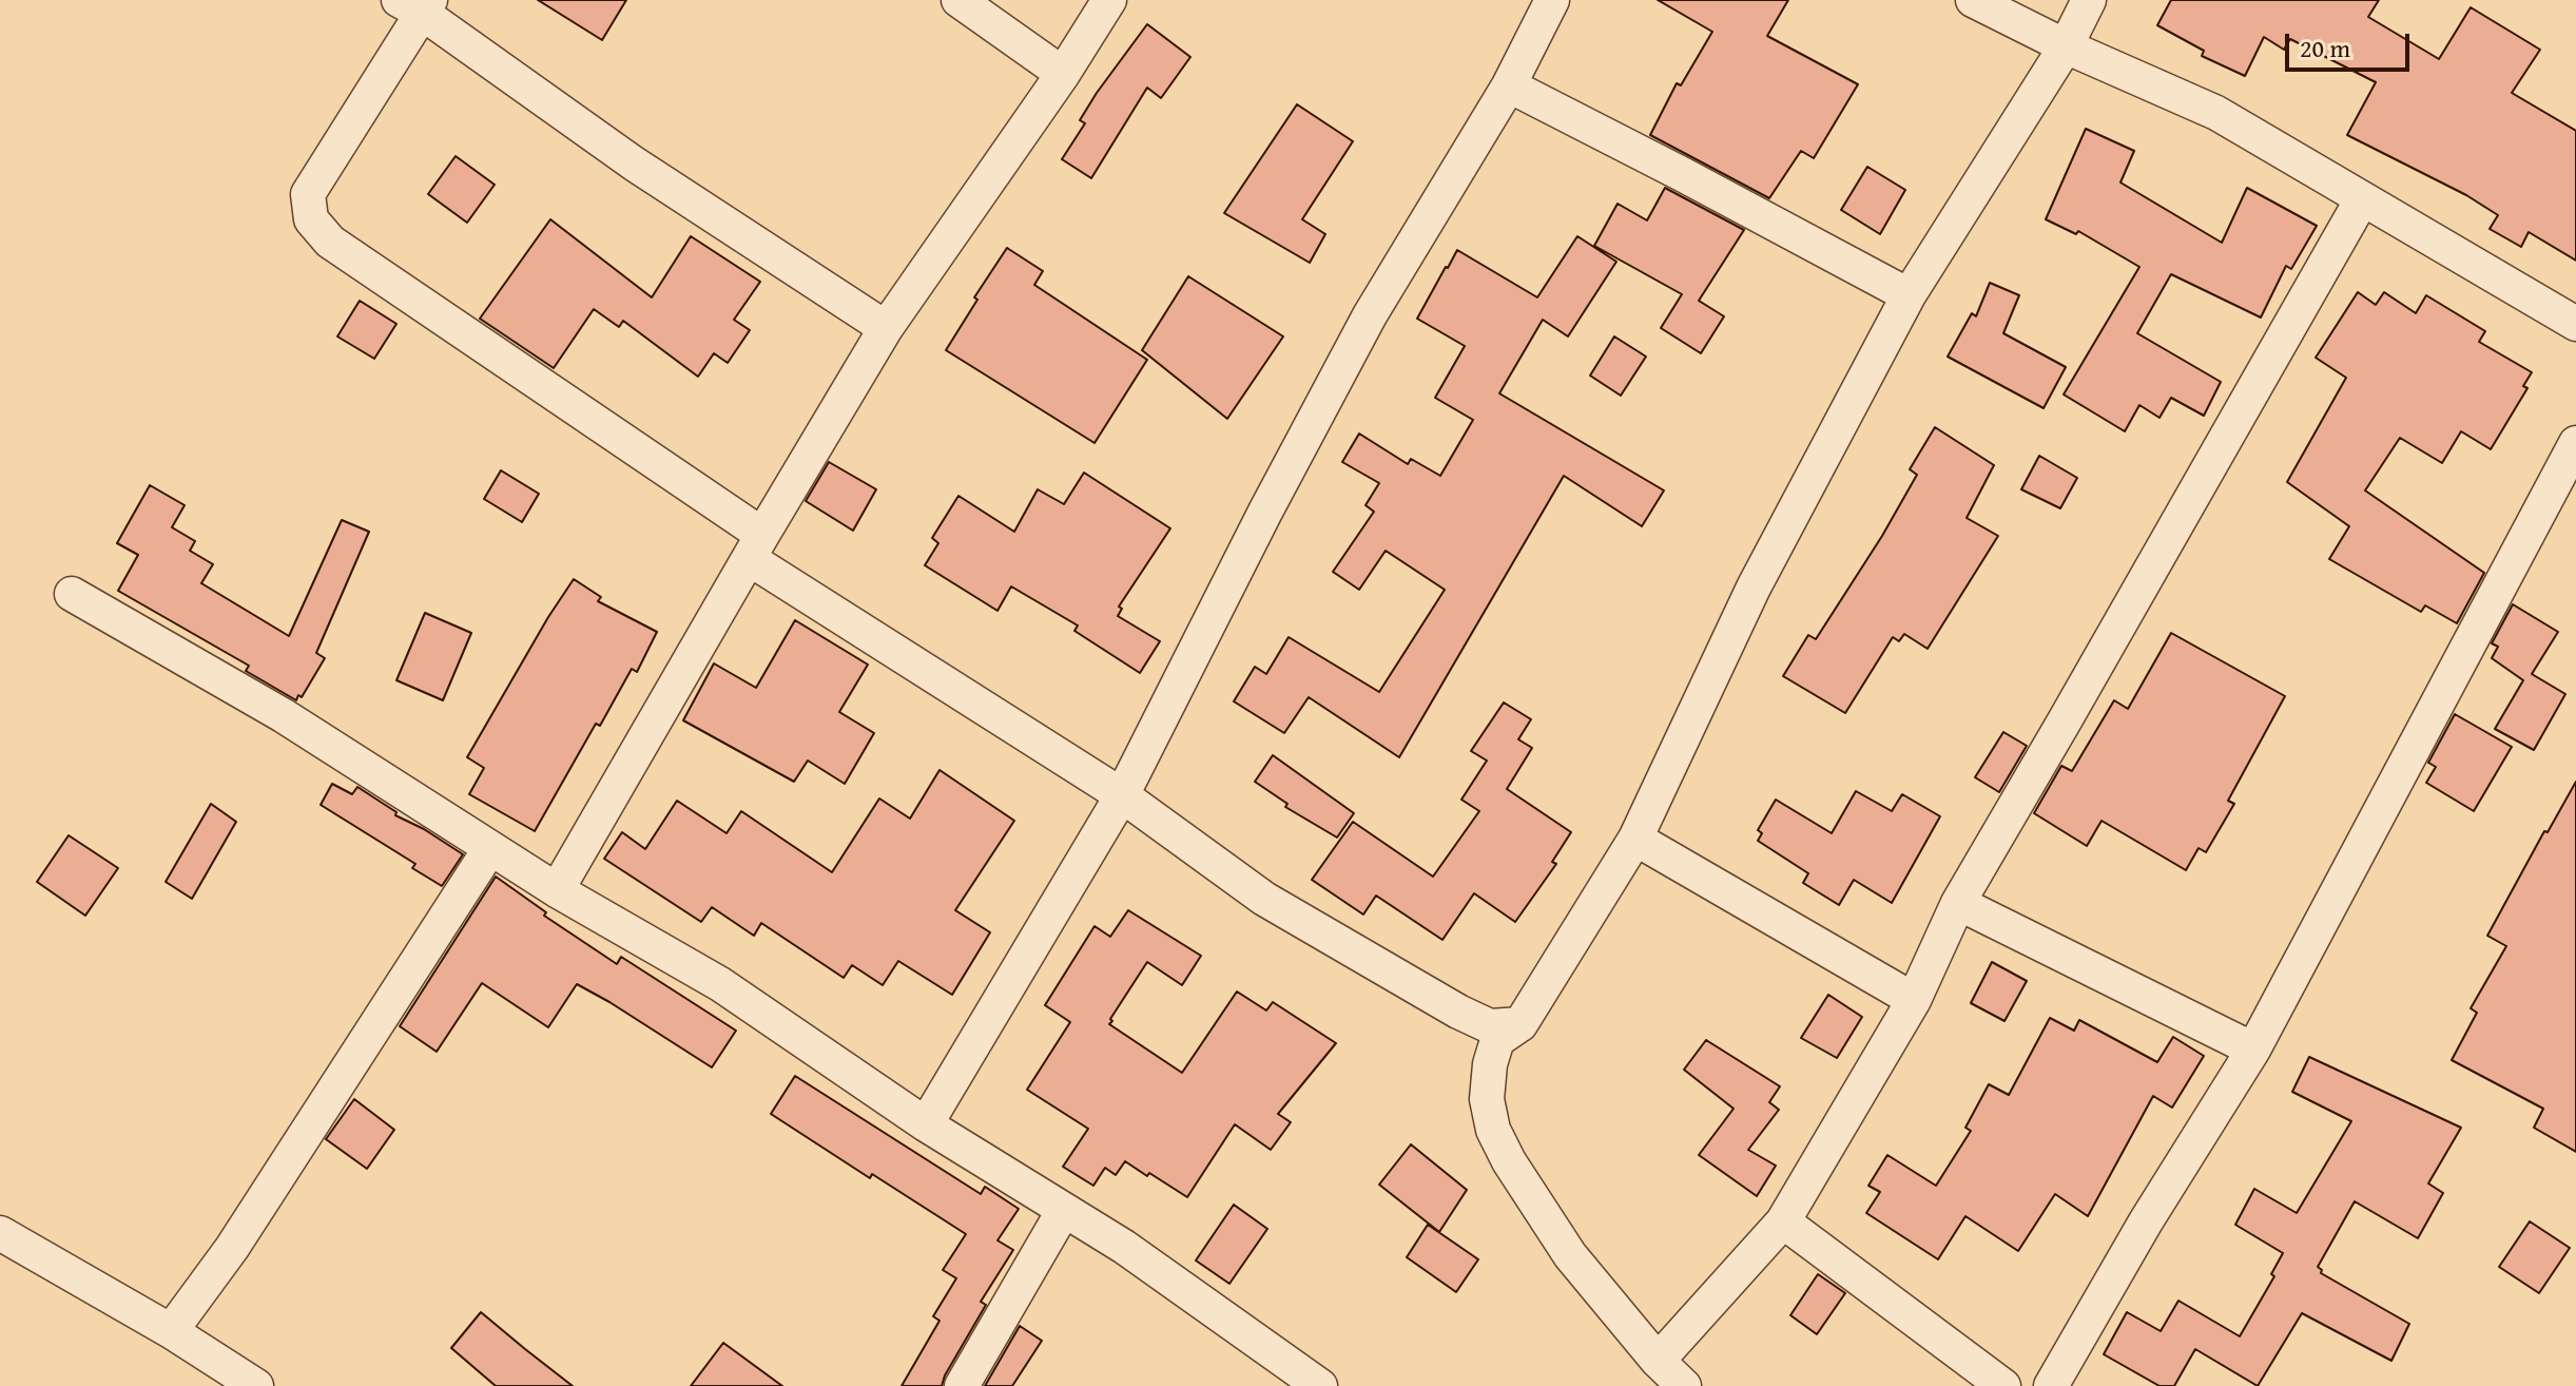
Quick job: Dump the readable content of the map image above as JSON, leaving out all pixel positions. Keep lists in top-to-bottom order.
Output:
{
  "scale_bar": "20 m"
}
